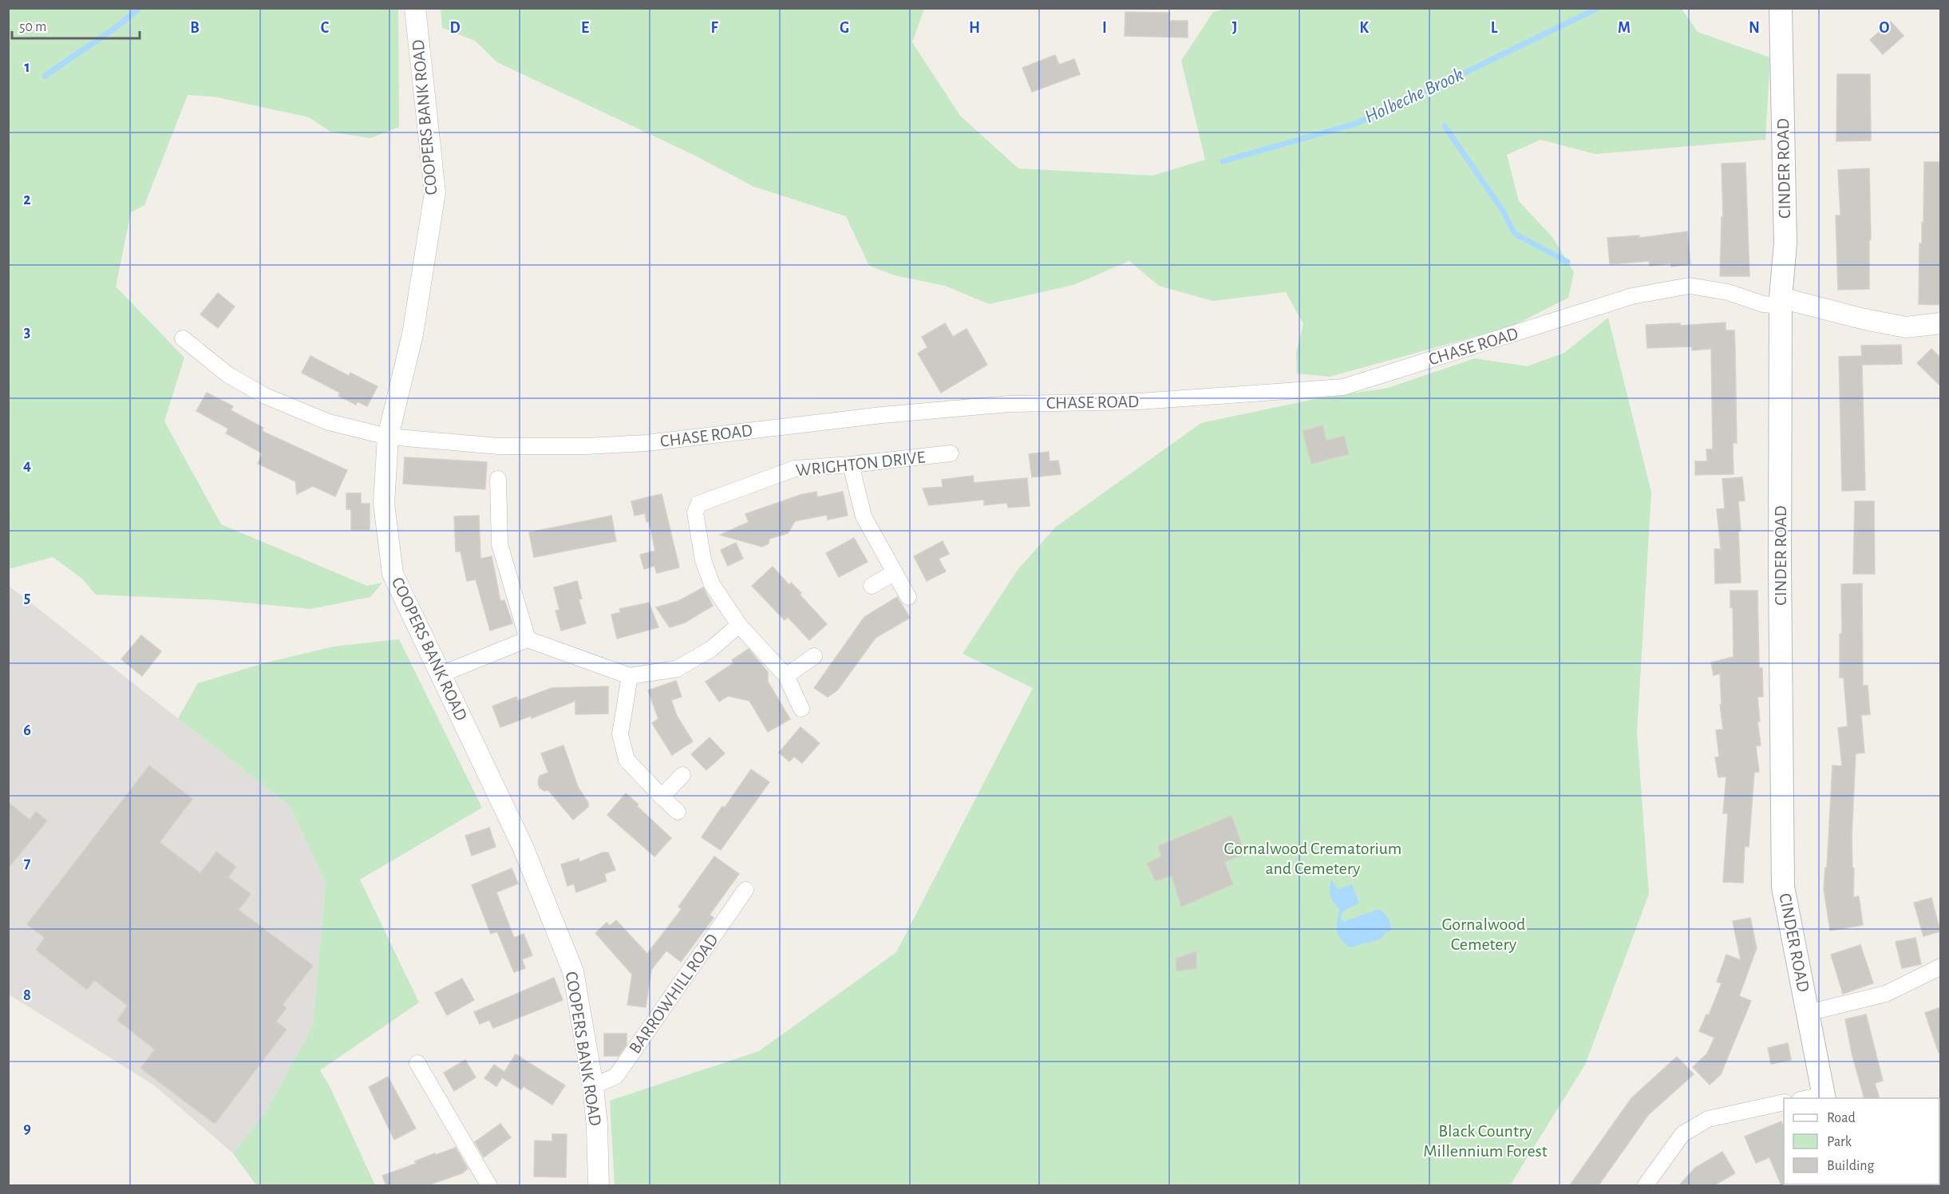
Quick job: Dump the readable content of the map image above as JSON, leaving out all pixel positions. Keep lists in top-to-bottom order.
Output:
{
  "streets": {
    "main road": ["CINDER ROAD"],
    "street": [
      "COOPERS BANK ROAD",
      "CHASE ROAD",
      "WRIGHTON DRIVE",
      "BARROWHILL ROAD"
    ]
  },
  "crossings": [
    ["COOPERS BANK ROAD", "CHASE ROAD"],
    ["COOPERS BANK ROAD", "BARROWHILL ROAD"],
    ["CINDER ROAD", "CHASE ROAD"]
  ],
  "water": ["Holbeche Brook"],
  "parks": ["Gornalwood Crematorium and Cemetery", "Gornalwood Cemetery", "Black Country Millennium Forest"],
  "legend": ["Road", "Park", "Building"],
  "scale_bar": "50 m",
  "grid": {
    "columns": [
      "B",
      "C",
      "D",
      "E",
      "F",
      "G",
      "H",
      "I",
      "J",
      "K",
      "L",
      "M",
      "N",
      "O"
    ],
    "rows": [
      "1",
      "2",
      "3",
      "4",
      "5",
      "6",
      "7",
      "8",
      "9"
    ]
  }
}
